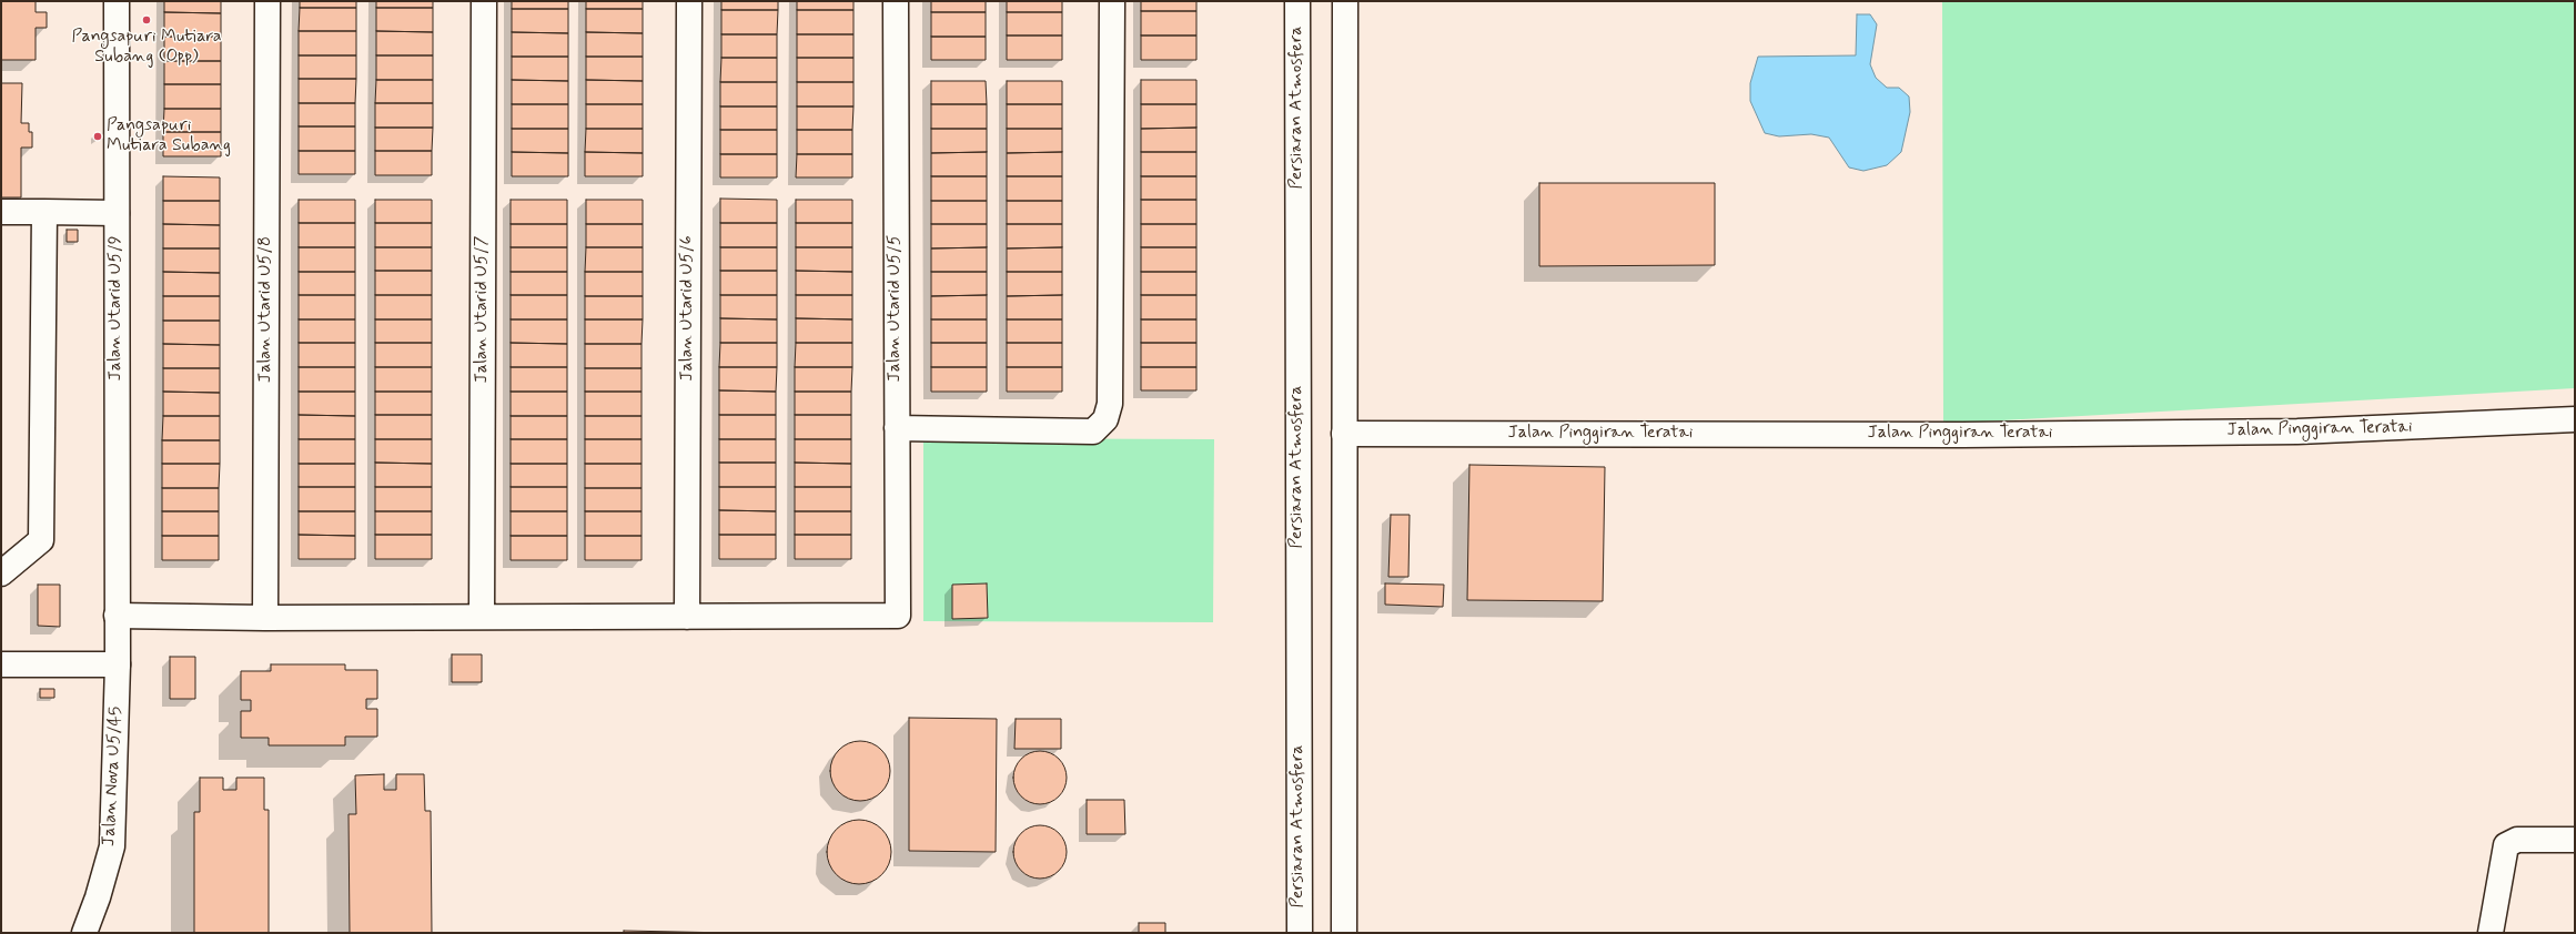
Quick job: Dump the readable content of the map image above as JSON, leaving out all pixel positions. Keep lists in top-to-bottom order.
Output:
{
  "streets": {
    "street": [
      "Persiaran Atmosfera",
      "Jalan Utarid U5/9",
      "Jalan Utarid U5/6",
      "Jalan Utarid U5/5",
      "Jalan Utarid U5/8",
      "Jalan Utarid U5/7",
      "Jalan Pinggiran Teratai",
      "Jalan Nova U5/45"
    ]
  },
  "crossings": [
    ["Jalan Utarid U5/9", "Jalan Nova U5/45"],
    ["Jalan Utarid U5/6", "Jalan Utarid U5/5"]
  ],
  "places": ["Pangsapuri Mutiara Subang (Opp)", "Pangsapuri Mutiara Subang"]
}
